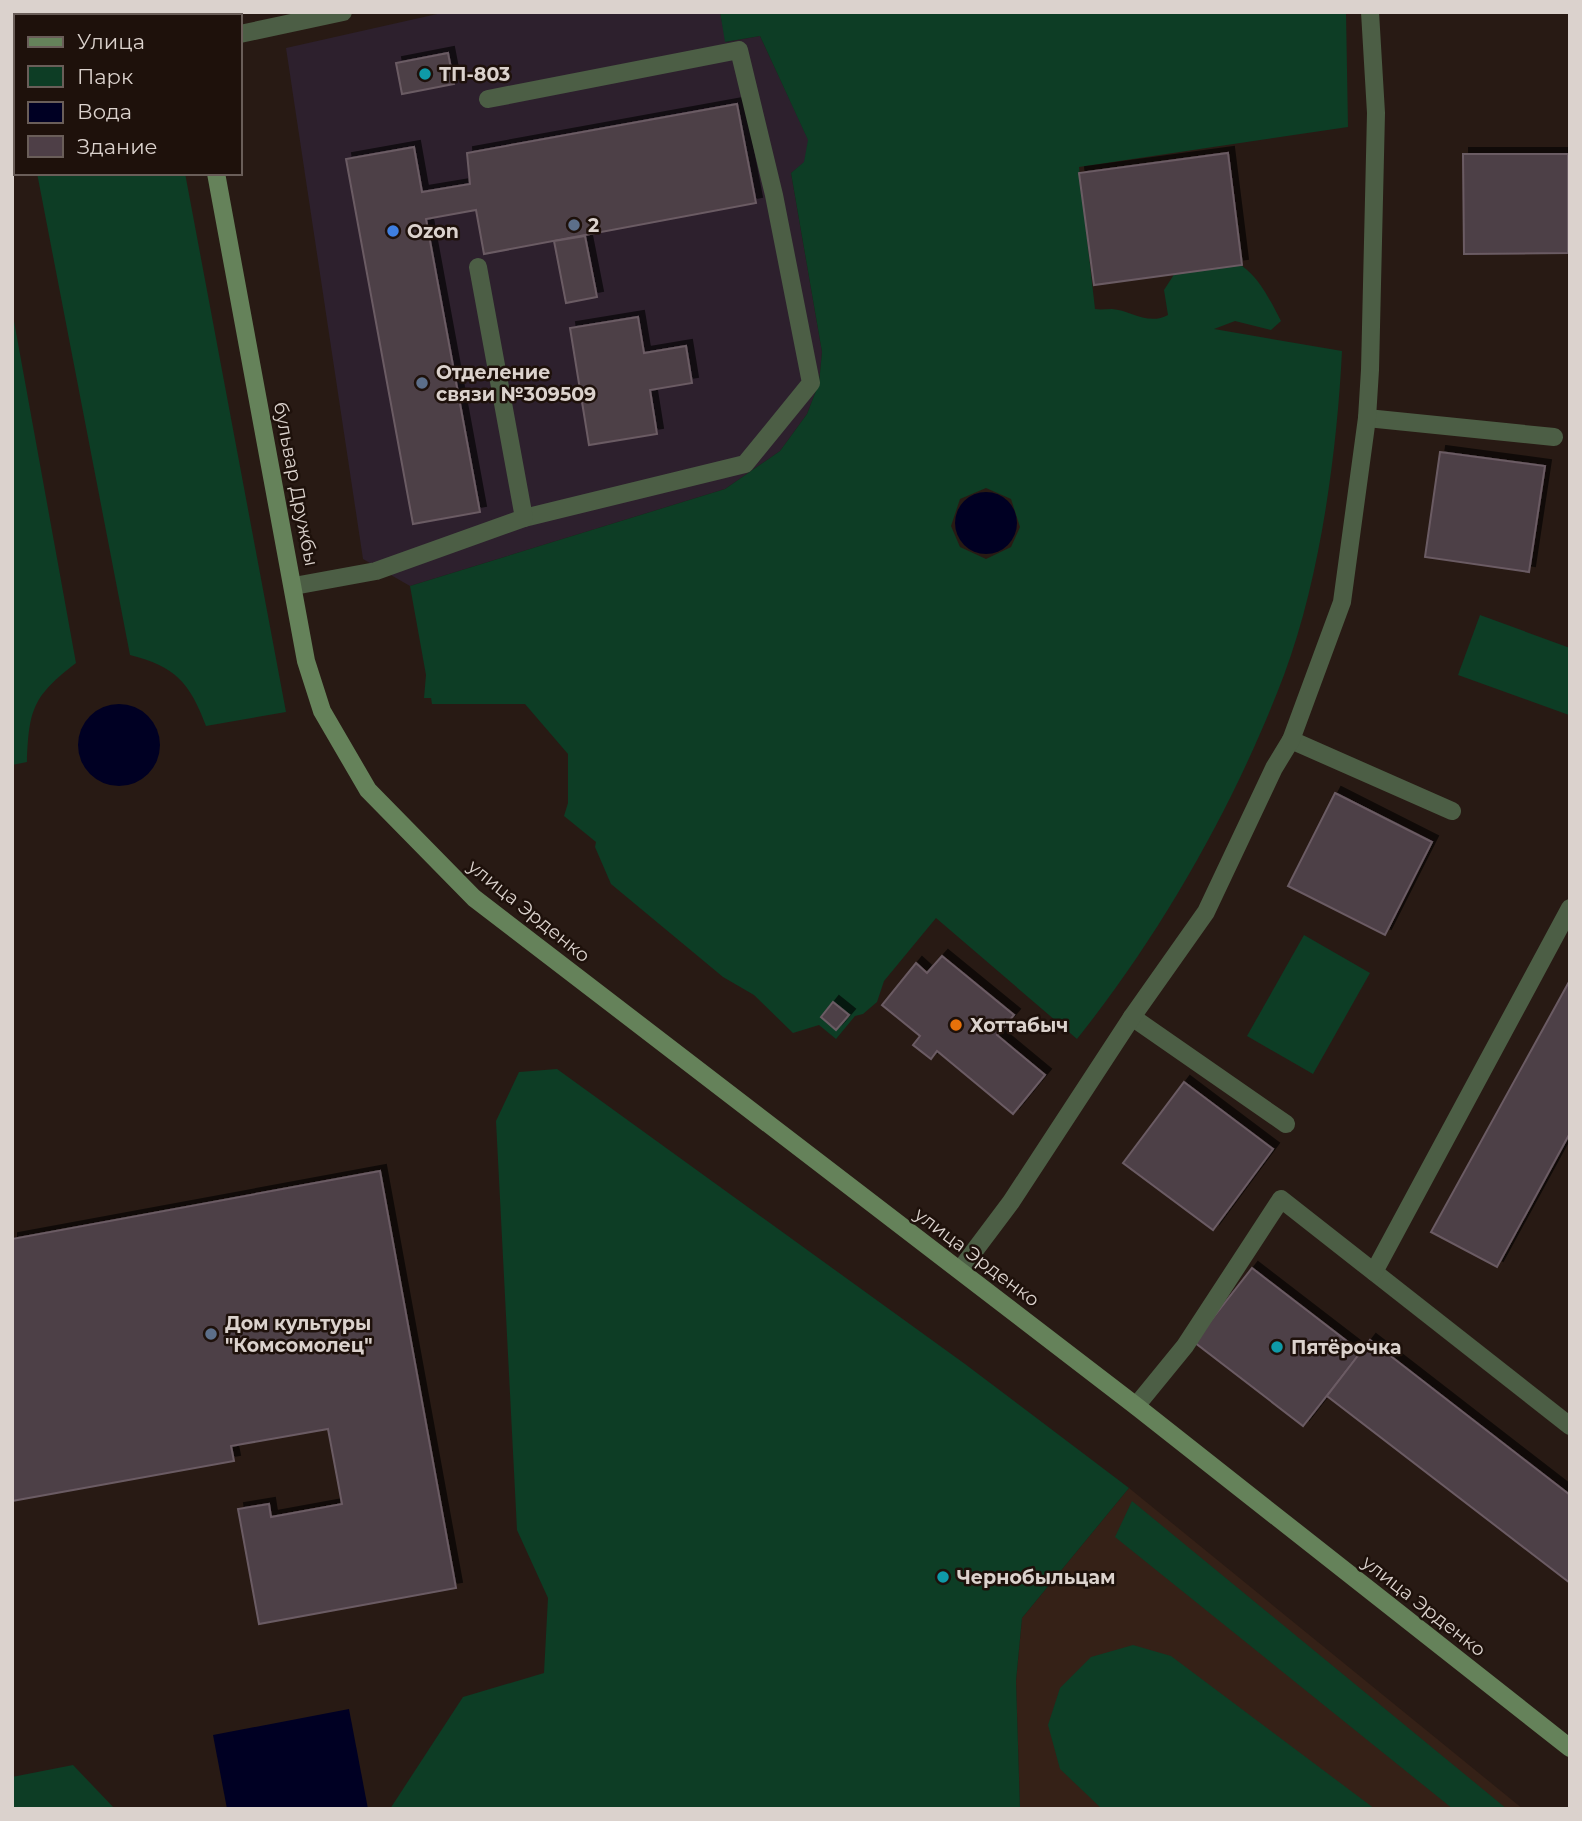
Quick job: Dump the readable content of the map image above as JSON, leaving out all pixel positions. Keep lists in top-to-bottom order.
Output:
{
  "streets": {
    "main road": ["бульвар Дружбы", "улица Эрденко"]
  },
  "crossings": [
    ["бульвар Дружбы", "улица Эрденко"]
  ],
  "places": [
    "ТП-803",
    "2",
    "Ozon",
    "Отделение связи №309509",
    "Хоттабыч",
    "Дом культуры \"Комсомолец\"",
    "Пятёрочка",
    "Чернобыльцам"
  ],
  "legend": [
    "Улица",
    "Парк",
    "Вода",
    "Здание"
  ]
}
